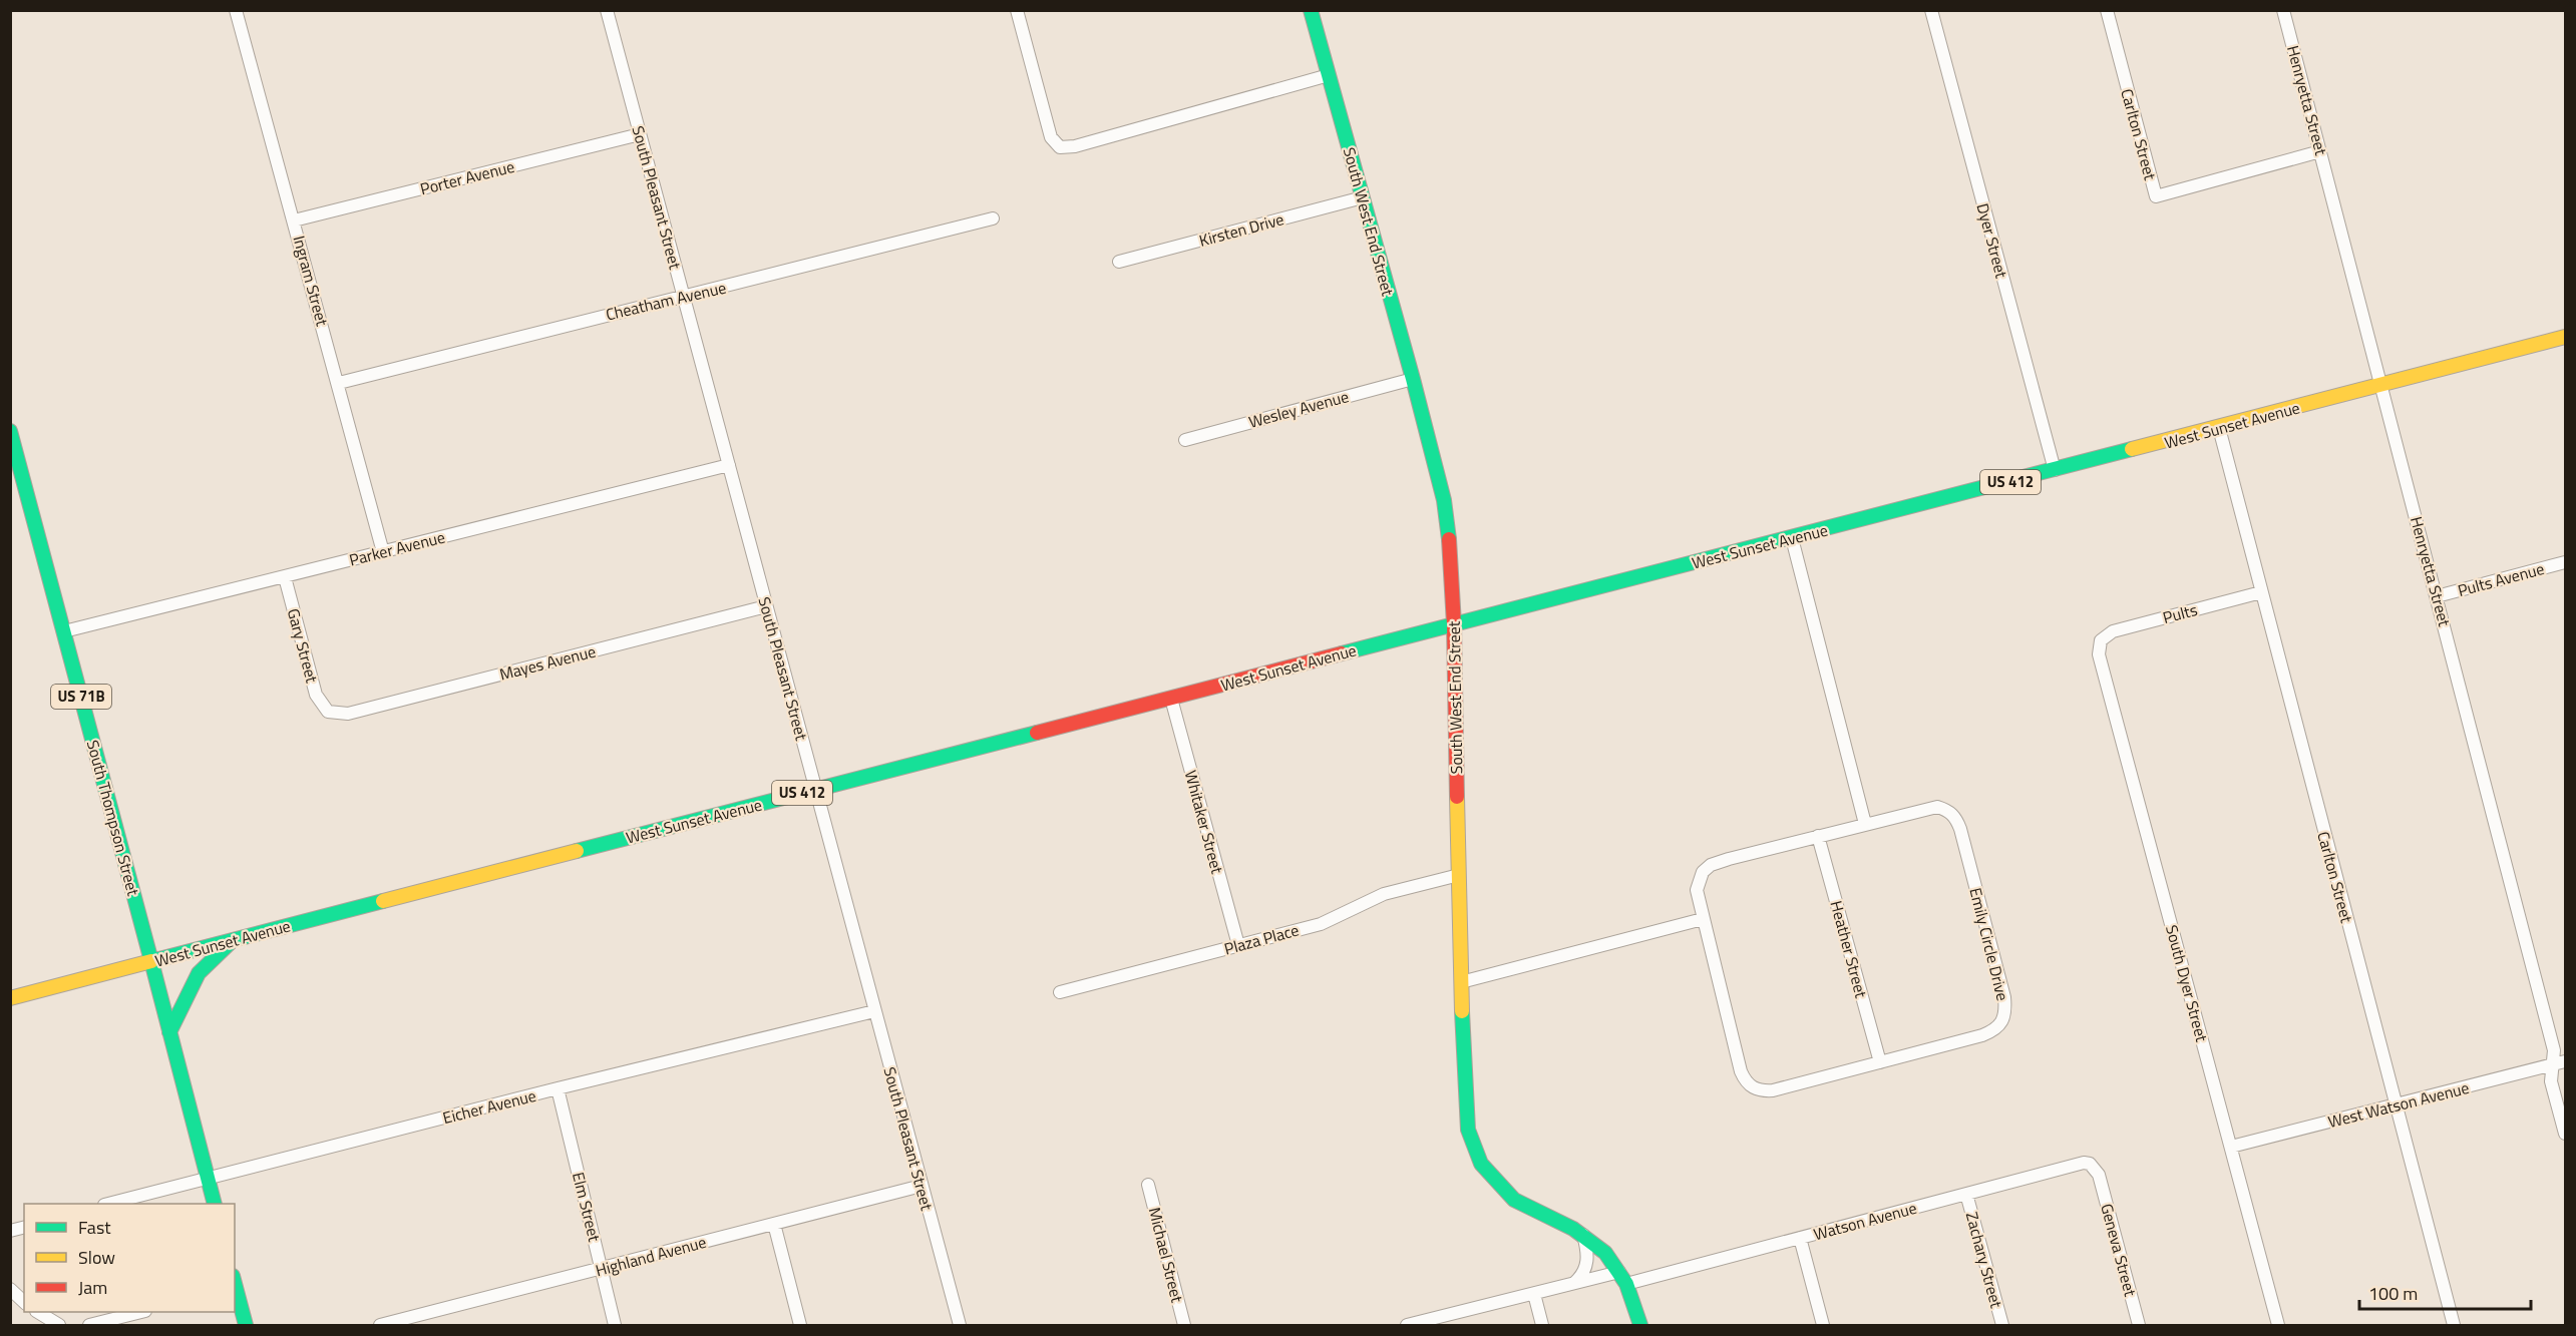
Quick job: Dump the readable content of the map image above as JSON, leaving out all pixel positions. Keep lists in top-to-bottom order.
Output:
{
  "streets": {
    "main road": [
      "South West End Street",
      "West Sunset Avenue",
      "US 412",
      "US 71B",
      "South Thompson Street"
    ],
    "street": [
      "Henryetta Street",
      "Carlton Street",
      "Porter Avenue",
      "South Pleasant Street",
      "Kirsten Drive",
      "Dyer Street",
      "Ingram Street",
      "Cheatham Avenue",
      "Wesley Avenue",
      "Parker Avenue",
      "Pults Avenue",
      "Pults",
      "Gary Street",
      "Mayes Avenue",
      "Whitaker Street",
      "Plaza Place",
      "Emily Circle Drive",
      "Heather Street",
      "South Dyer Street",
      "West Watson Avenue",
      "Eicher Avenue",
      "Elm Street",
      "Watson Avenue",
      "Geneva Street",
      "Michael Street",
      "Highland Avenue",
      "Zachary Street"
    ]
  },
  "crossings": [
    ["Henryetta Street", "Carlton Street"],
    ["Henryetta Street", "West Sunset Avenue"],
    ["Henryetta Street", "Pults Avenue"],
    ["Henryetta Street", "West Watson Avenue"],
    ["Carlton Street", "West Sunset Avenue"],
    ["Carlton Street", "Pults"],
    ["Carlton Street", "West Watson Avenue"],
    ["Porter Avenue", "South Pleasant Street"],
    ["Porter Avenue", "Ingram Street"],
    ["South Pleasant Street", "Cheatham Avenue"],
    ["South Pleasant Street", "West Sunset Avenue"],
    ["South Pleasant Street", "Parker Avenue"],
    ["South Pleasant Street", "Mayes Avenue"],
    ["South Pleasant Street", "Eicher Avenue"],
    ["South Pleasant Street", "Highland Avenue"],
    ["South West End Street", "Kirsten Drive"],
    ["South West End Street", "Wesley Avenue"],
    ["South West End Street", "West Sunset Avenue"],
    ["South West End Street", "Plaza Place"],
    ["South West End Street", "Watson Avenue"],
    ["Dyer Street", "West Sunset Avenue"],
    ["Ingram Street", "Cheatham Avenue"],
    ["Ingram Street", "Parker Avenue"],
    ["West Sunset Avenue", "South Thompson Street"],
    ["West Sunset Avenue", "Whitaker Street"],
    ["Parker Avenue", "Gary Street"],
    ["Parker Avenue", "South Thompson Street"],
    ["Pults", "South Dyer Street"],
    ["Gary Street", "Mayes Avenue"],
    ["South Thompson Street", "Eicher Avenue"],
    ["Whitaker Street", "Plaza Place"],
    ["Emily Circle Drive", "Heather Street"],
    ["South Dyer Street", "West Watson Avenue"],
    ["Eicher Avenue", "Elm Street"],
    ["Elm Street", "Highland Avenue"],
    ["Watson Avenue", "Geneva Street"],
    ["Watson Avenue", "Zachary Street"]
  ],
  "legend": ["Fast", "Slow", "Jam"],
  "scale_bar": "100 m"
}
